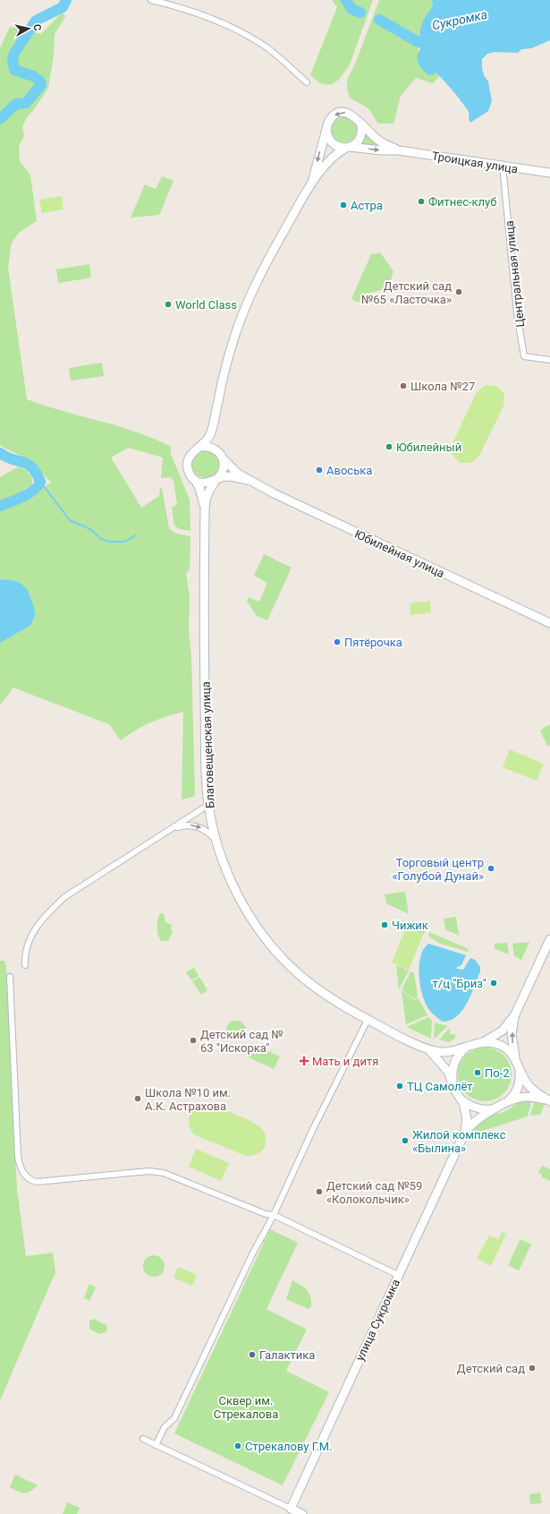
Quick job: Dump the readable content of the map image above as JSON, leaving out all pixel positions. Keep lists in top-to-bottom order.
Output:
{
  "streets": {
    "street": [
      "Троицкая улица",
      "Центральная улица",
      "Юбилейная улица",
      "Благовещенская улица",
      "улица Сукромка"
    ]
  },
  "crossings": [
    ["Троицкая улица", "Центральная улица"]
  ],
  "water": ["Сукромка"],
  "parks": ["Сквер им. Стрекалова"],
  "places": {
    "other": [
      "Фитнес-клуб",
      "Астра",
      "Детский сад №65 «Ласточка»",
      "World Class",
      "Школа №27",
      "Юбилейный",
      "Авоська",
      "Пятёрочка",
      "Торговый центр «Голубой Дунай»",
      "Чижик",
      "т/ц \"Бриз\"",
      "Детский сад № 63 \"Искорка\"",
      "По-2",
      "ТЦ Самолёт",
      "Школа №10 им. А.К. Астрахова",
      "Жилой комплекс «Былина»",
      "Детский сад №59 «Колокольчик»",
      "Галактика",
      "Детский сад",
      "Стрекалову Г.М."
    ],
    "health": ["Мать и дитя"]
  },
  "north": "right"
}
